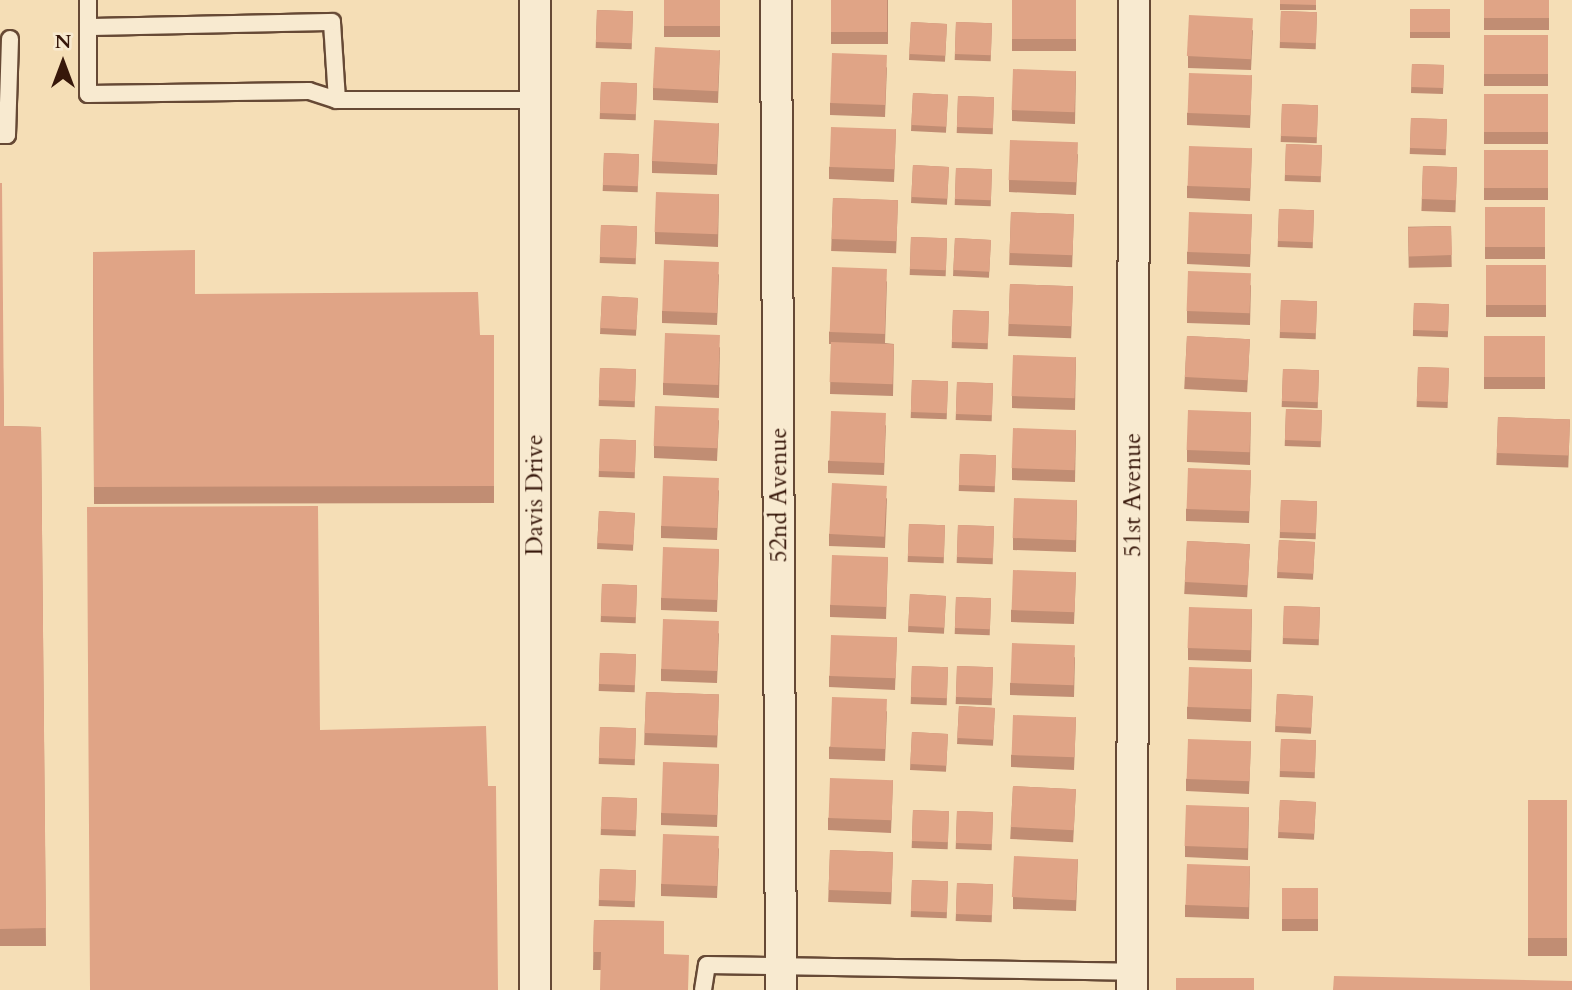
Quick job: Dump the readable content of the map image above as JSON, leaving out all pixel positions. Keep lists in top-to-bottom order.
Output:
{
  "streets": {
    "street": ["Davis Drive", "52nd Avenue", "51st Avenue"]
  },
  "north": "top"
}
